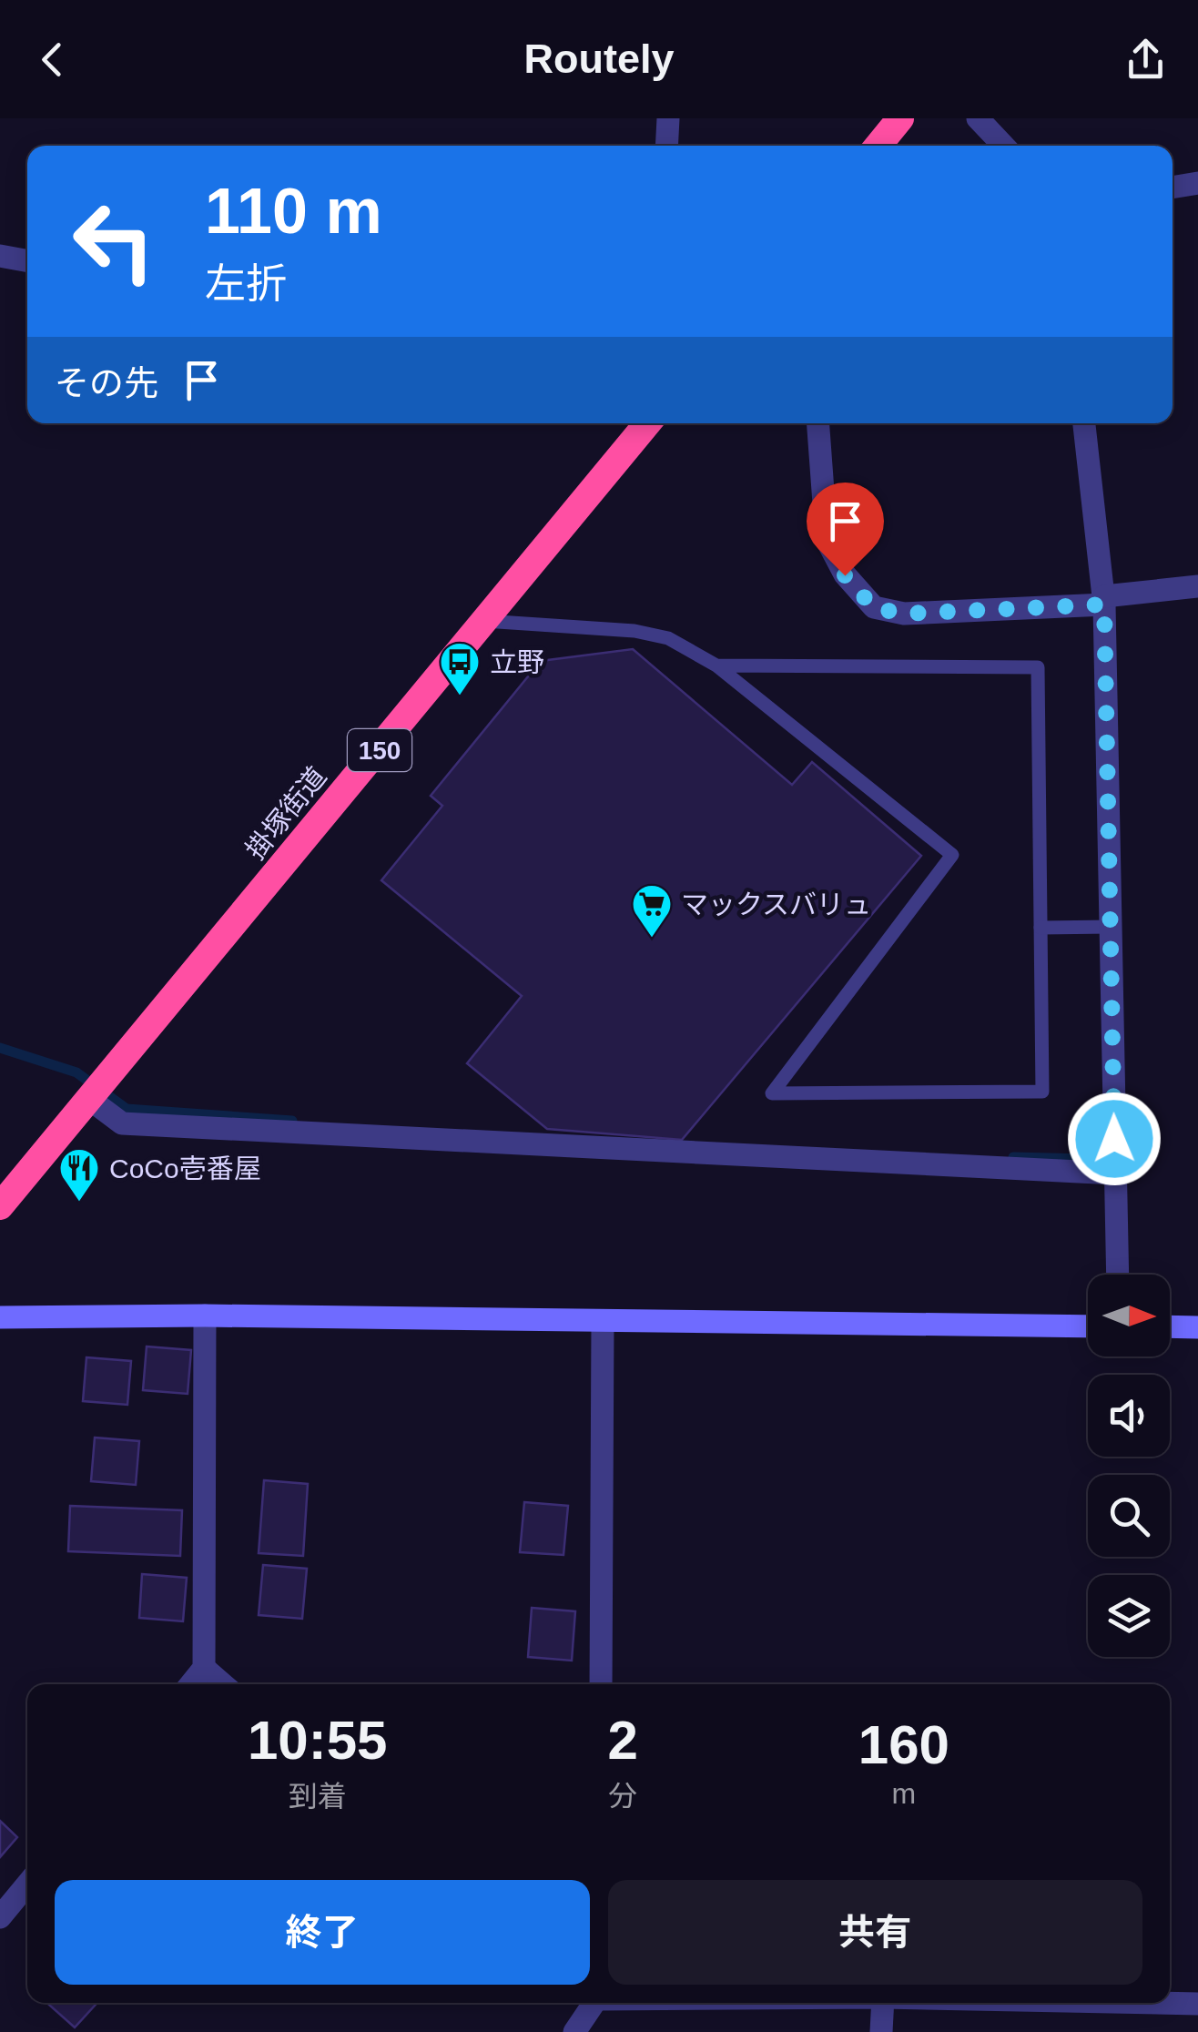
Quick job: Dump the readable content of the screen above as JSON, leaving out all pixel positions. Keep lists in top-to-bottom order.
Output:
{
  "streets": {
    "highway": ["150", "掛塚街道"]
  },
  "places": {
    "bus stop": ["立野"],
    "supermarket": ["マックスバリュ"],
    "restaurant": ["CoCo壱番屋"]
  },
  "north": "right",
  "page": {
    "header": "Routely",
    "turn": ["110 m", "左折"],
    "then": "その先",
    "eta": [
      "10:55",
      "到着",
      "2",
      "分",
      "160",
      "m"
    ],
    "buttons": ["終了", "共有"]
  }
}
